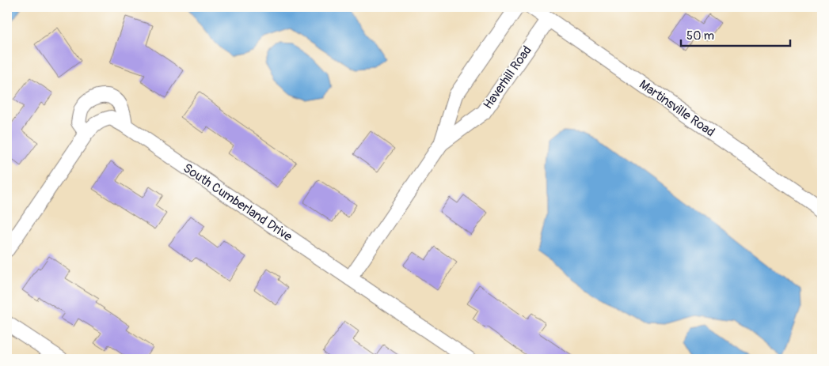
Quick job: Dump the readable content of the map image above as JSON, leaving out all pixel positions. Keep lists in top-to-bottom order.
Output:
{
  "streets": {
    "street": ["Haverhill Road", "Martinsville Road", "South Cumberland Drive"]
  },
  "crossings": [
    ["Haverhill Road", "Martinsville Road"],
    ["Haverhill Road", "South Cumberland Drive"]
  ],
  "scale_bar": "50 m"
}
